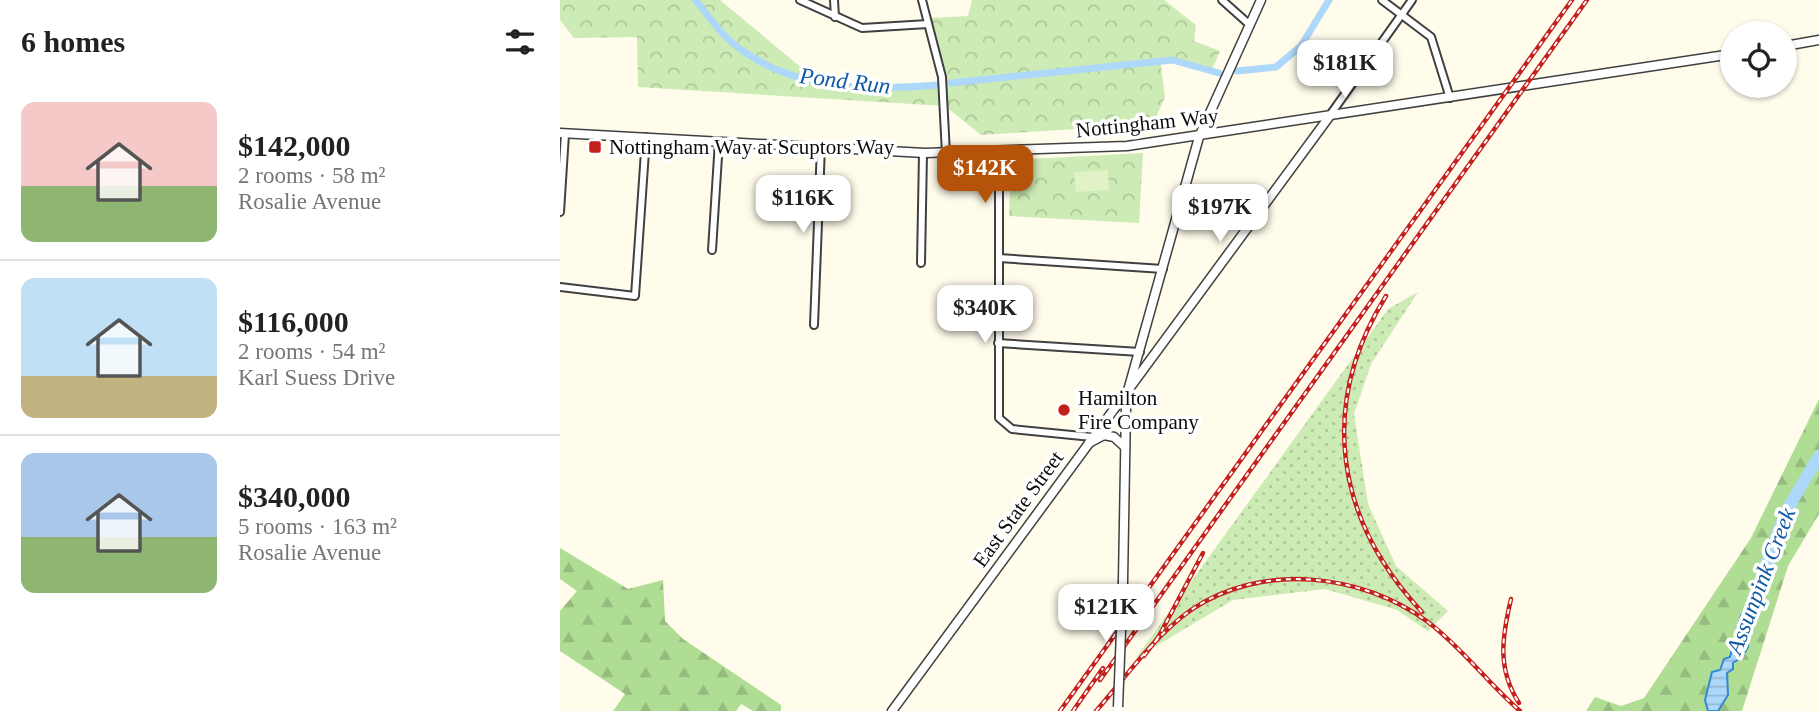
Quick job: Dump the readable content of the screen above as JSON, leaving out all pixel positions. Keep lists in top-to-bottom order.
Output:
{
  "streets": {
    "street": ["Nottingham Way", "East State Street"]
  },
  "crossings": [
    ["Nottingham Way", "East State Street"]
  ],
  "water": ["Pond Run", "Assunpink Creek"],
  "places": {
    "transit": ["Nottingham Way at Scuptors Way"],
    "other": ["Hamilton Fire Company"]
  },
  "page": {
    "heading": "6 homes",
    "price": [
      "$181K",
      "$142K",
      "$116K",
      "$197K",
      "$340K",
      "$121K"
    ],
    "list": [
      {
        "name": "$142,000",
        "note": "2 rooms · 58 m² · Rosalie Avenue"
      },
      {
        "name": "$116,000",
        "note": "2 rooms · 54 m² · Karl Suess Drive"
      },
      {
        "name": "$340,000",
        "note": "5 rooms · 163 m² · Rosalie Avenue"
      }
    ]
  }
}
